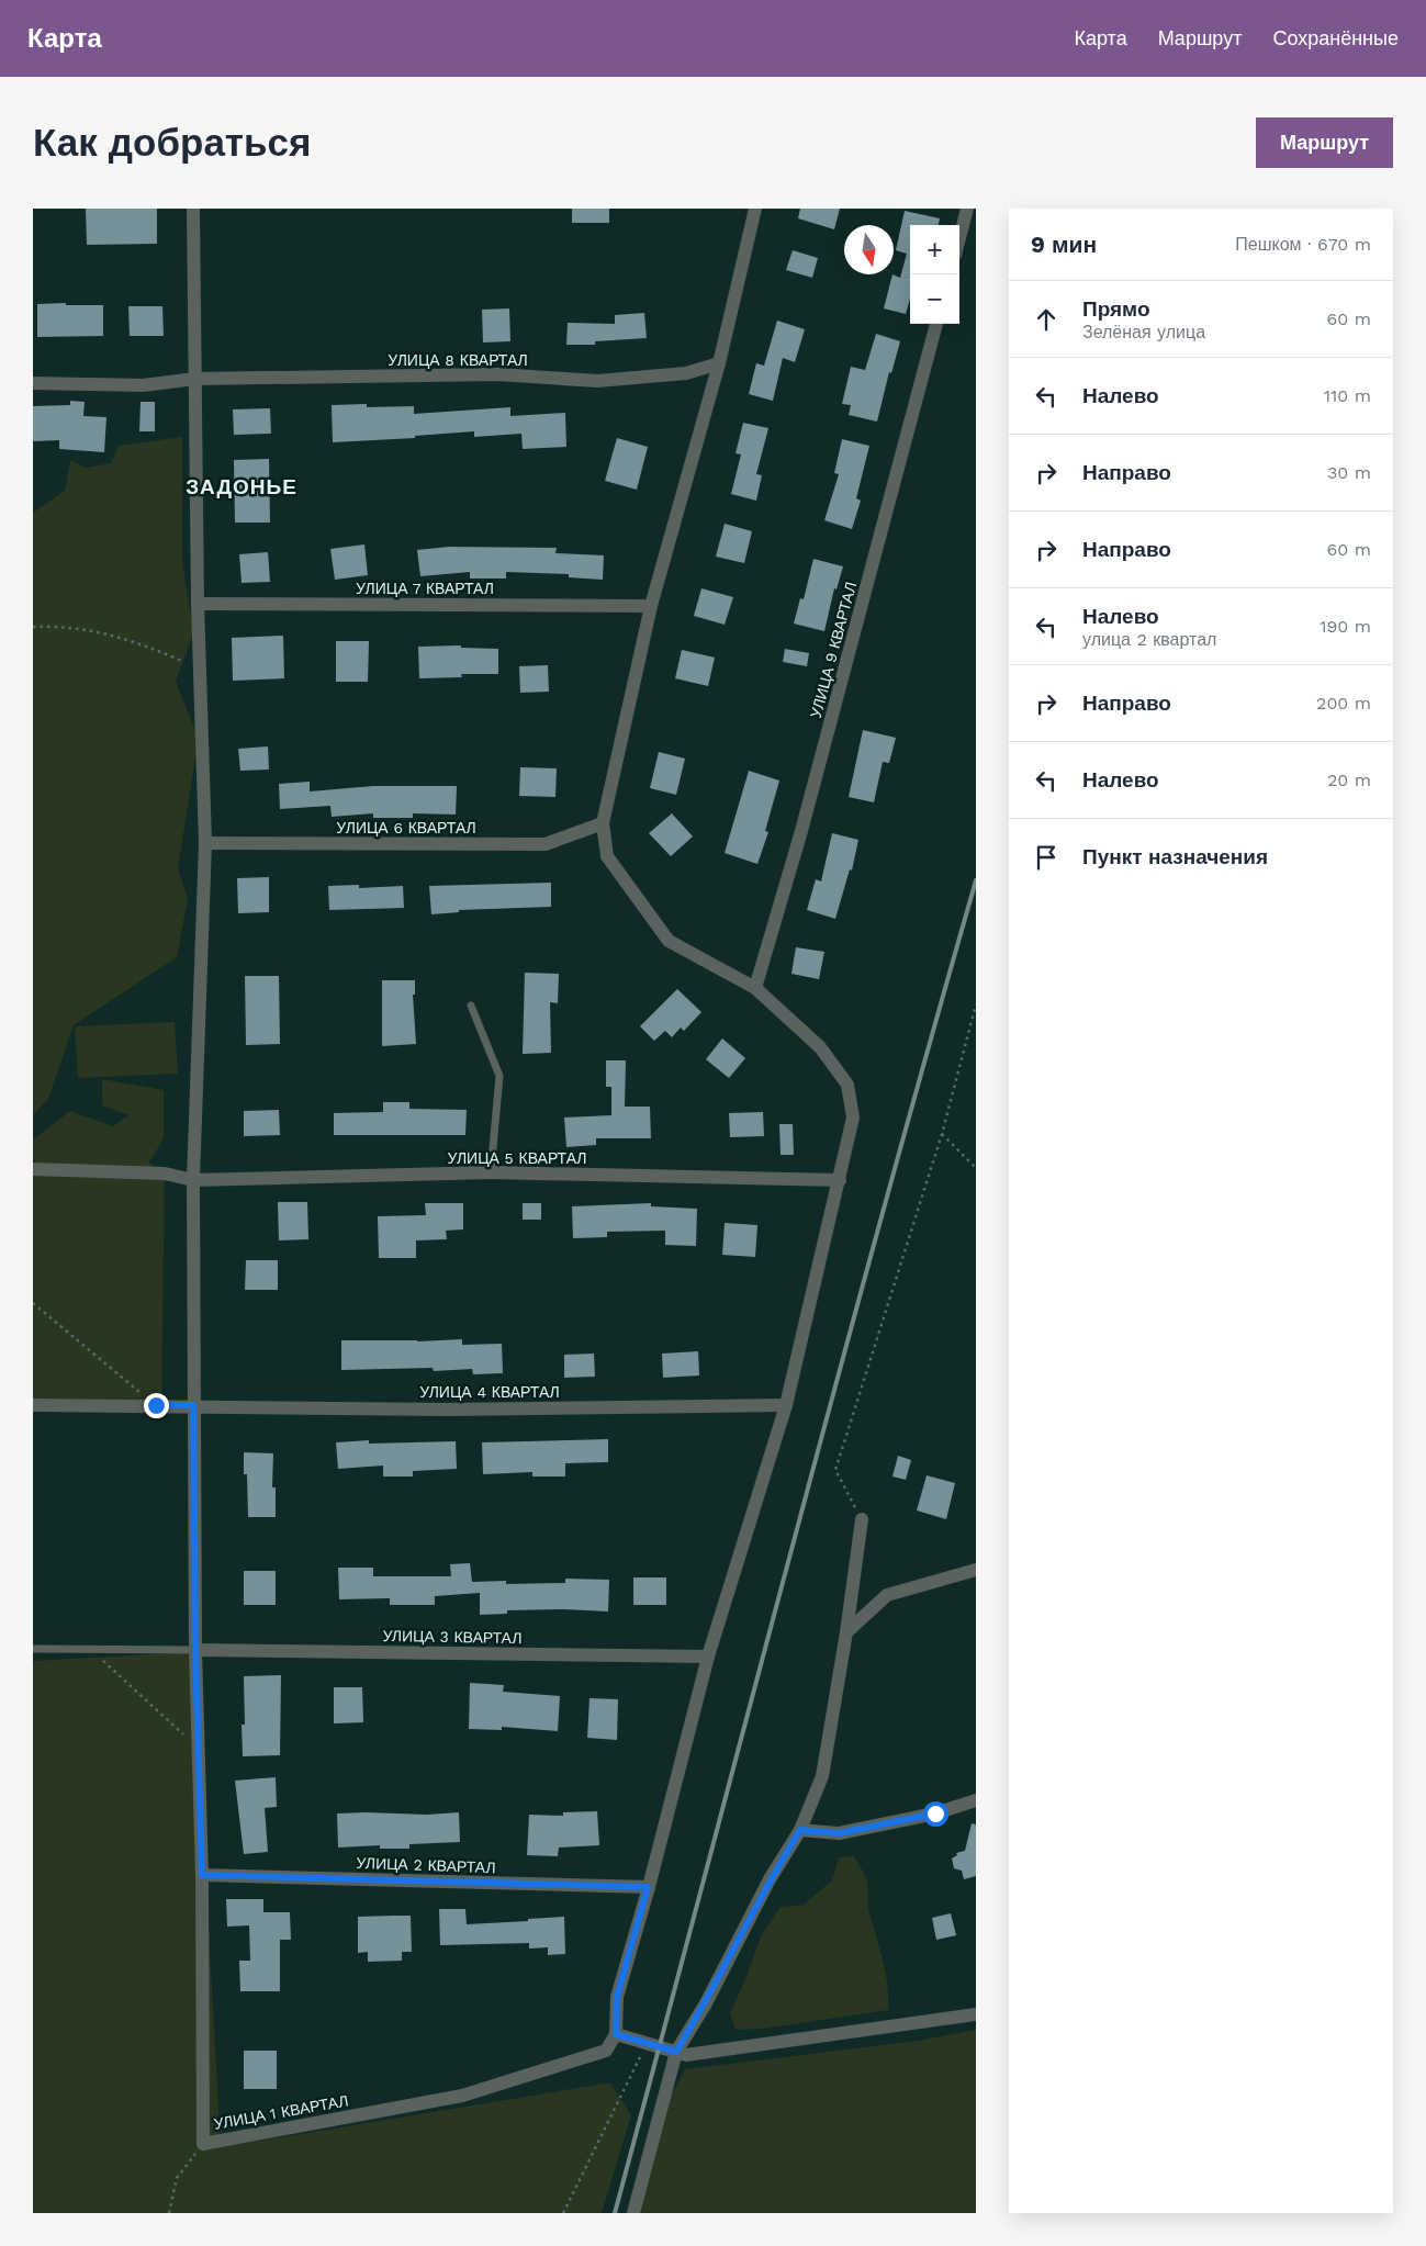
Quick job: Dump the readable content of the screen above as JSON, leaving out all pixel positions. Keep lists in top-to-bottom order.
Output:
{
  "streets": {
    "street": [
      "УЛИЦА 8 КВАРТАЛ",
      "УЛИЦА 7 КВАРТАЛ",
      "УЛИЦА 9 КВАРТАЛ",
      "УЛИЦА 6 КВАРТАЛ",
      "УЛИЦА 5 КВАРТАЛ",
      "УЛИЦА 4 КВАРТАЛ",
      "УЛИЦА 3 КВАРТАЛ",
      "УЛИЦА 2 КВАРТАЛ",
      "УЛИЦА 1 КВАРТАЛ"
    ]
  },
  "crossings": [
    ["УЛИЦА 8 КВАРТАЛ", "УЛИЦА 1 КВАРТАЛ"],
    ["УЛИЦА 7 КВАРТАЛ", "УЛИЦА 1 КВАРТАЛ"],
    ["УЛИЦА 6 КВАРТАЛ", "УЛИЦА 1 КВАРТАЛ"],
    ["УЛИЦА 5 КВАРТАЛ", "УЛИЦА 1 КВАРТАЛ"],
    ["УЛИЦА 4 КВАРТАЛ", "УЛИЦА 1 КВАРТАЛ"],
    ["УЛИЦА 3 КВАРТАЛ", "УЛИЦА 1 КВАРТАЛ"],
    ["УЛИЦА 2 КВАРТАЛ", "УЛИЦА 1 КВАРТАЛ"]
  ],
  "districts": ["ЗАДОНЬЕ"],
  "north": "bottom",
  "page": {
    "header": "Карта",
    "nav": ["Карта", "Маршрут", "Сохранённые"],
    "buttons": "Маршрут",
    "title": "Как добраться",
    "heading": ["9 мин", "Пешком · 670 m"],
    "map_buttons": ["+", "−"],
    "list": [
      ["Прямо", "Зелёная улица", "60 m"],
      ["Налево", "110 m"],
      ["Направо", "30 m"],
      ["Направо", "60 m"],
      ["Налево", "улица 2 квартал", "190 m"],
      ["Направо", "200 m"],
      ["Налево", "20 m"],
      "Пункт назначения"
    ]
  }
}
